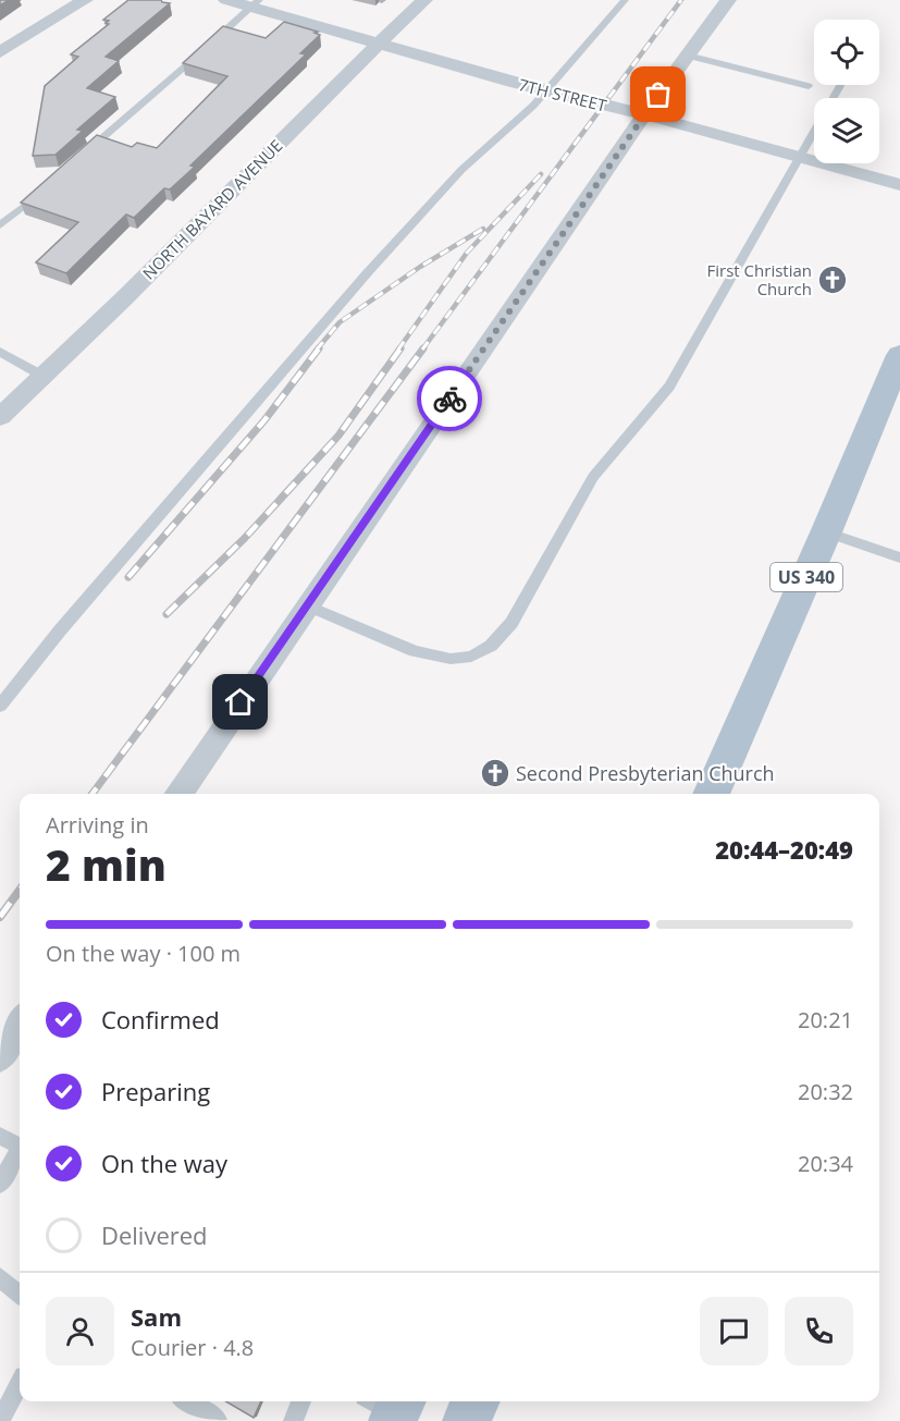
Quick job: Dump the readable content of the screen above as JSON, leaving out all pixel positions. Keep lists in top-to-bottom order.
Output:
{
  "streets": {
    "main road": ["US 340"],
    "street": ["7TH STREET", "NORTH BAYARD AVENUE"]
  },
  "crossings": [
    ["7TH STREET", "NORTH BAYARD AVENUE"]
  ],
  "places": {
    "church": ["First Christian Church", "Second Presbyterian Church"]
  },
  "page": {
    "heading": ["2 min", "Arriving in", "20:44–20:49"],
    "panel": ["Sam", "Courier · 4.8"],
    "bar": "On the way · 100 m",
    "list": [
      ["Confirmed", "20:21"],
      ["Preparing", "20:32"],
      ["On the way", "20:34"],
      "Delivered"
    ]
  }
}
